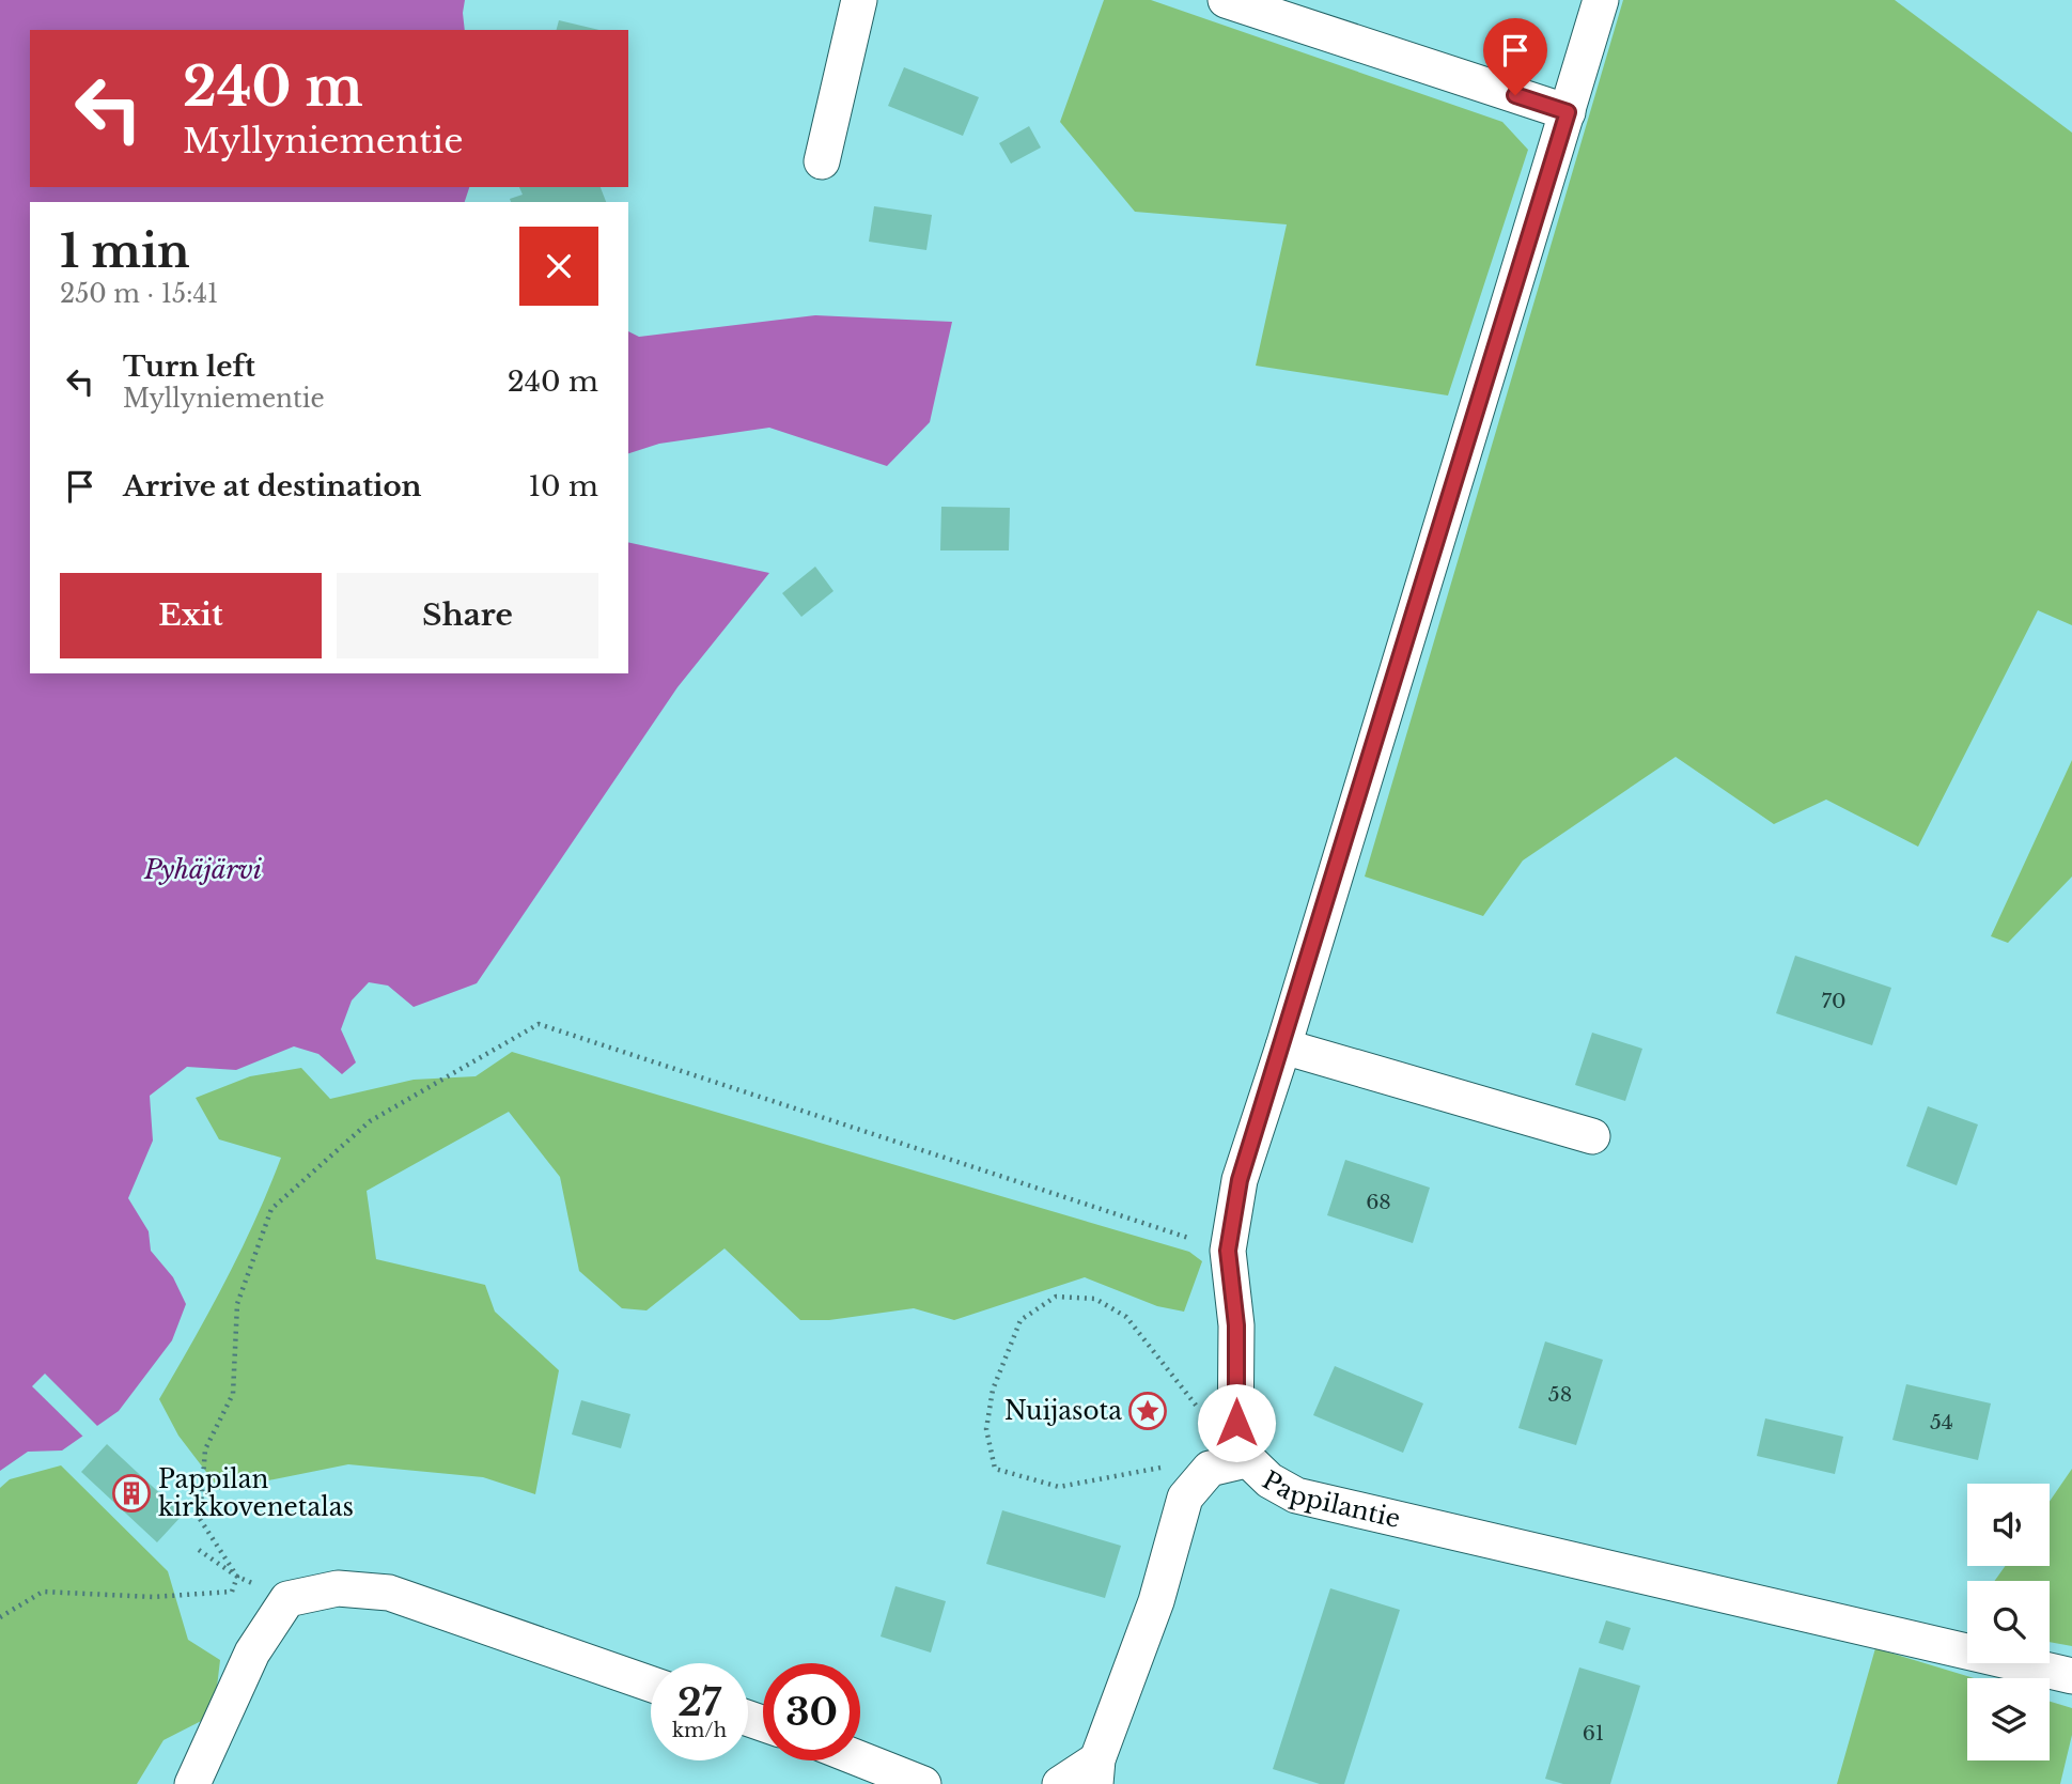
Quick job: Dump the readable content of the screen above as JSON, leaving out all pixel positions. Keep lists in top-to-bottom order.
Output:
{
  "streets": {
    "street": ["Pappilantie"]
  },
  "water": ["Pyhäjärvi"],
  "places": {
    "place": ["Nuijasota"],
    "building": ["Pappilan kirkkovenetalas"]
  },
  "house_numbers": [
    "70",
    "68",
    "58",
    "54",
    "61"
  ],
  "page": {
    "turn": ["240 m", "Myllyniementie"],
    "heading": ["1 min", "250 m · 15:41"],
    "list": [
      {
        "name": "Turn left",
        "note": "Myllyniementie",
        "value": "240 m"
      },
      {
        "name": "Arrive at destination",
        "value": "10 m"
      }
    ],
    "buttons": ["Exit", "Share"],
    "speed": "27 km/h",
    "limit": "30"
  }
}
